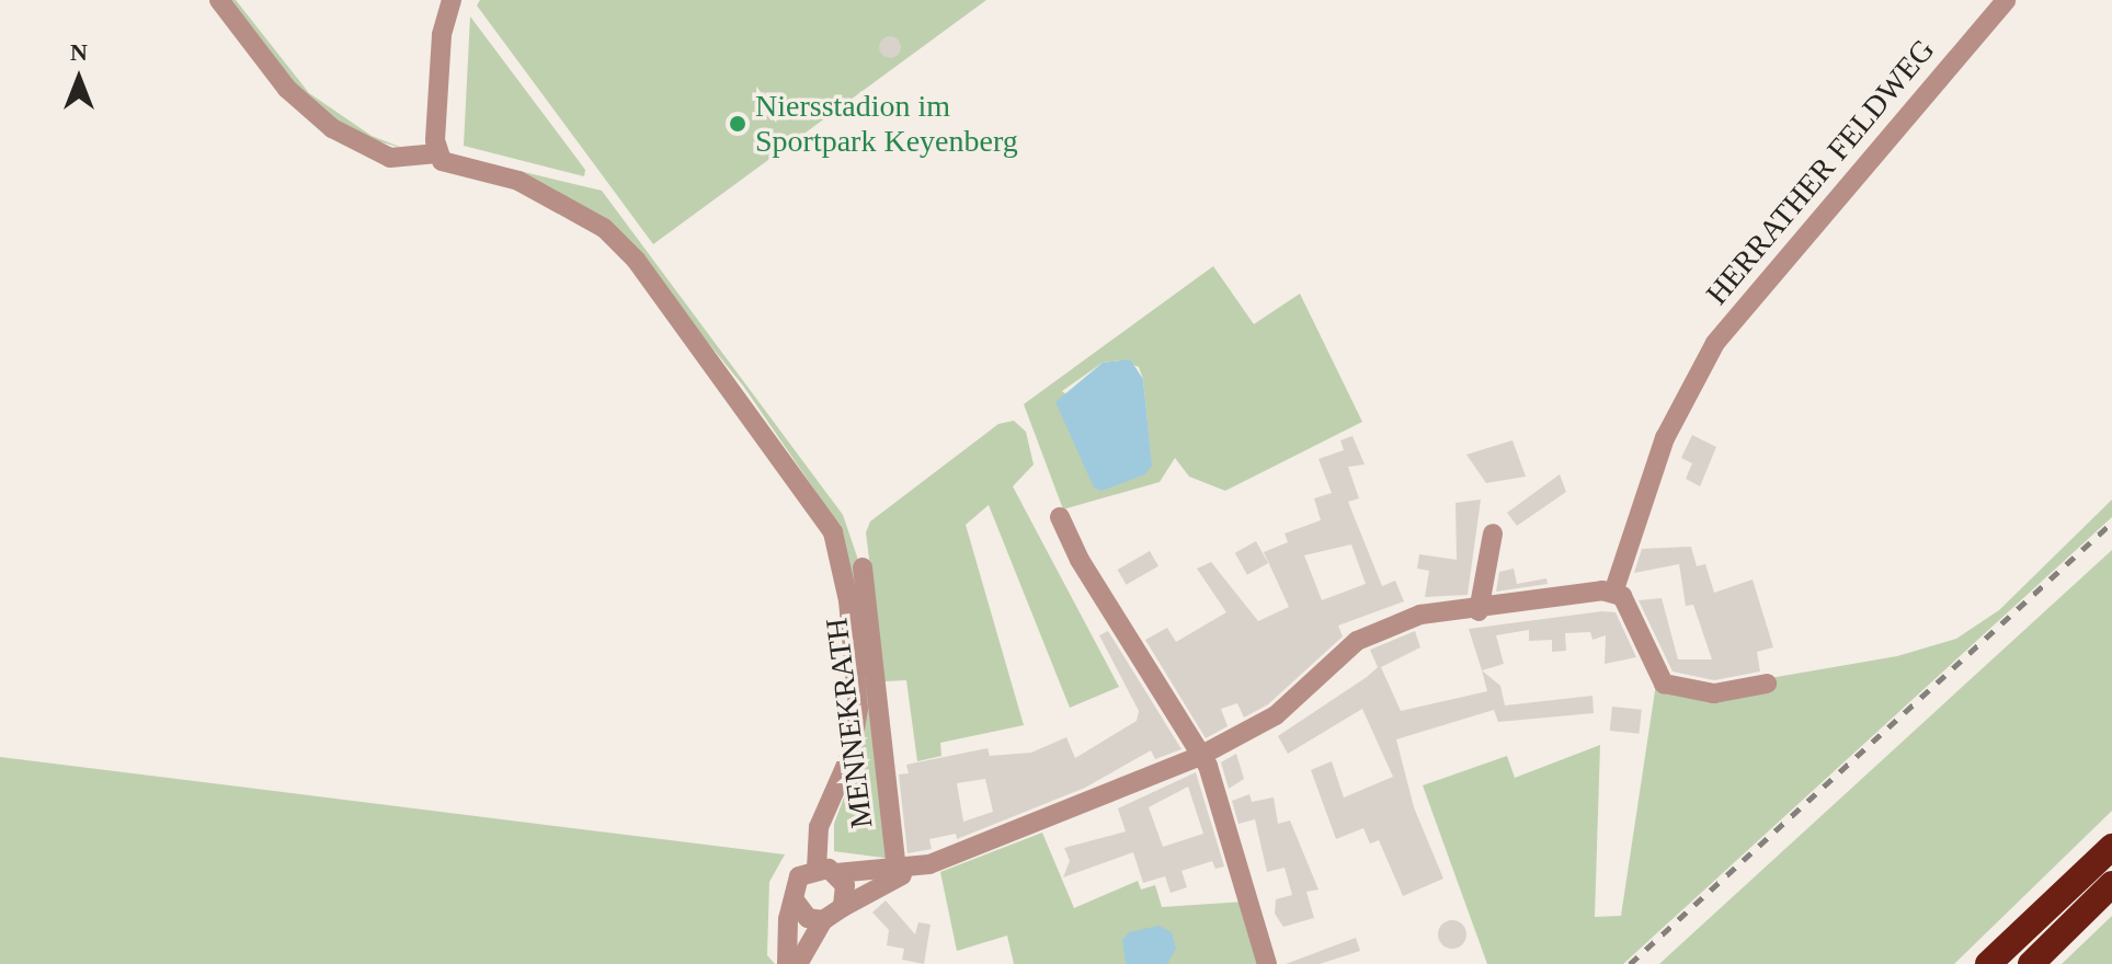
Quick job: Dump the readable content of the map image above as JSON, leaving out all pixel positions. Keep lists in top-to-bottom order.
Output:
{
  "streets": {
    "street": ["HERRATHER FELDWEG", "MENNEKRATH"]
  },
  "crossings": [
    ["HERRATHER FELDWEG", "MENNEKRATH"]
  ],
  "places": ["Niersstadion im Sportpark Keyenberg"],
  "north": "top"
}
